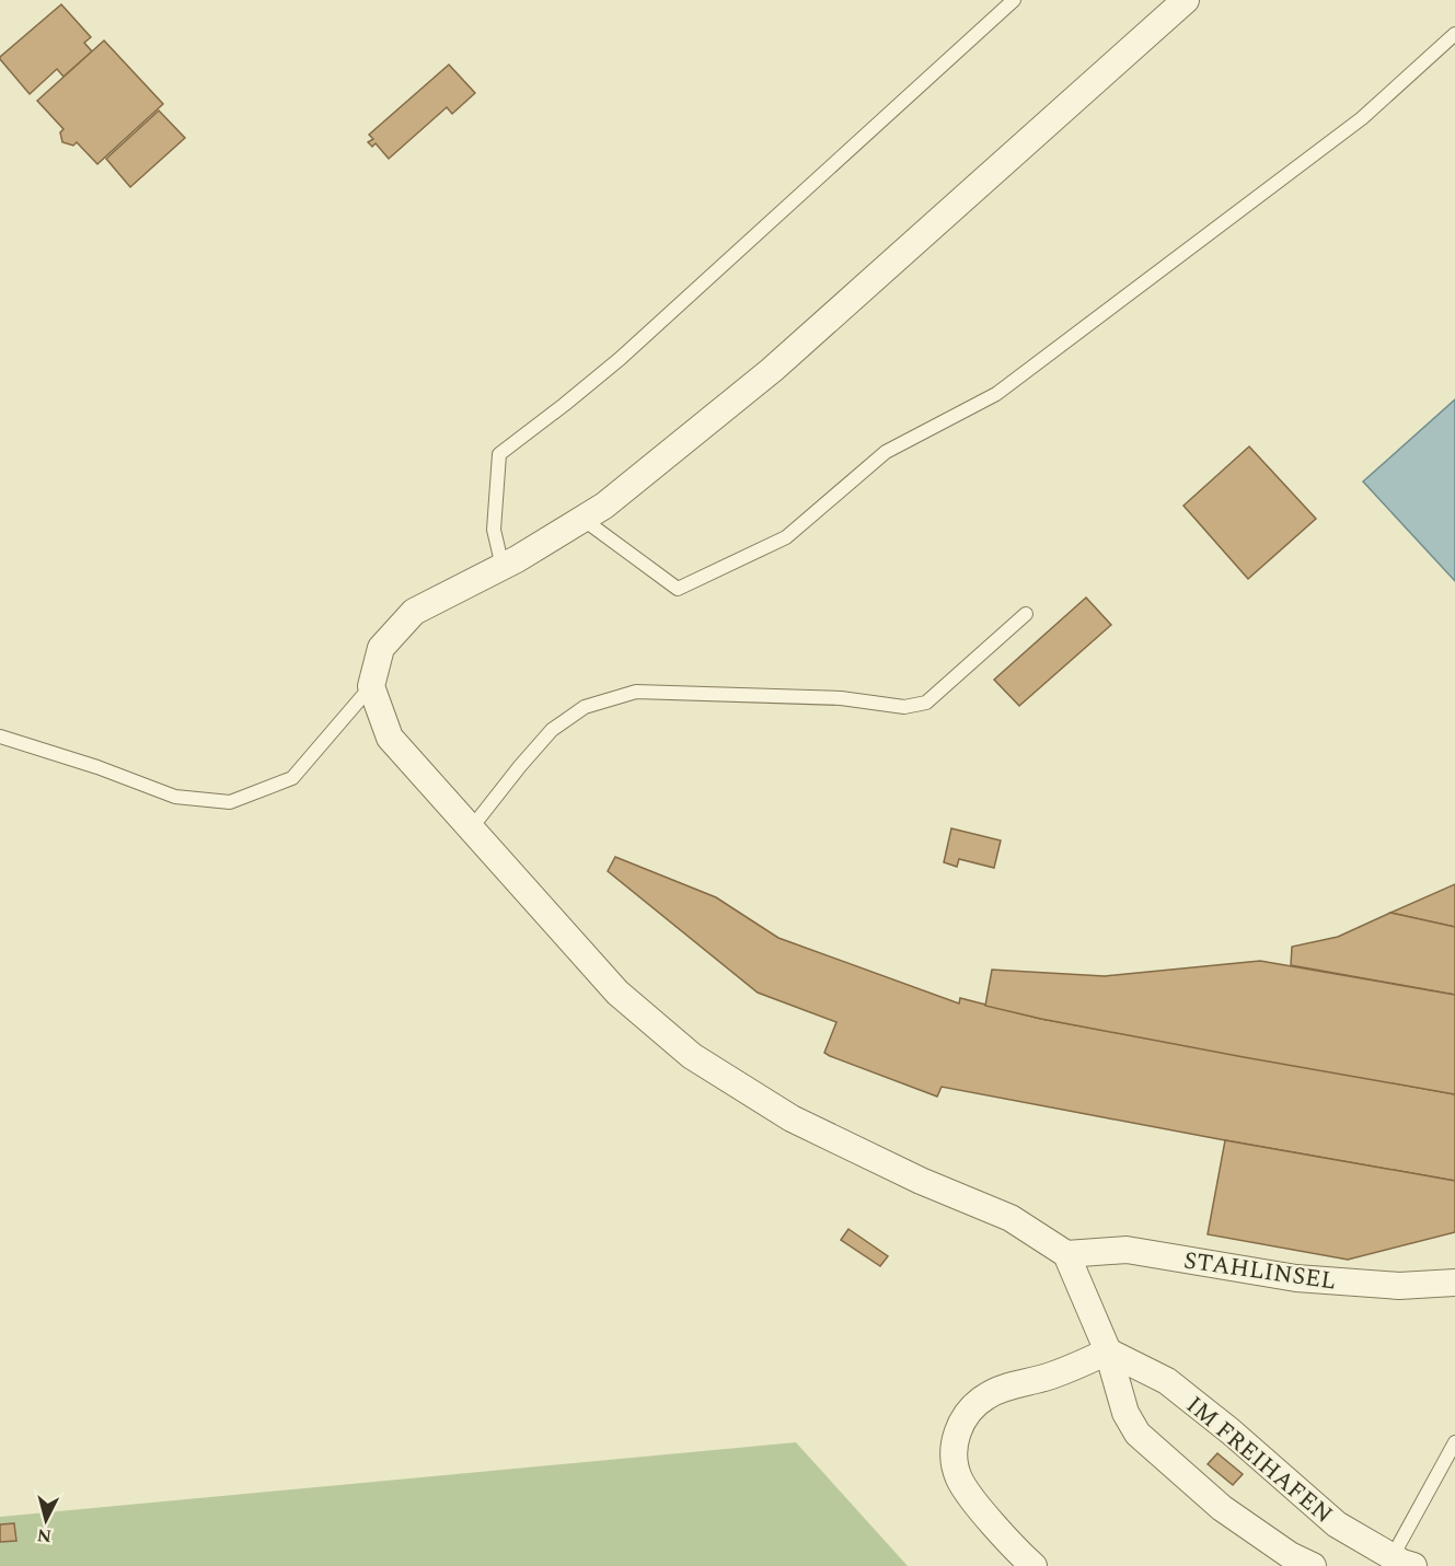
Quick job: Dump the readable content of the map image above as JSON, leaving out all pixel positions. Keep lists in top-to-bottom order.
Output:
{
  "streets": {
    "street": ["STAHLINSEL", "IM FREIHAFEN"]
  },
  "north": "bottom"
}
